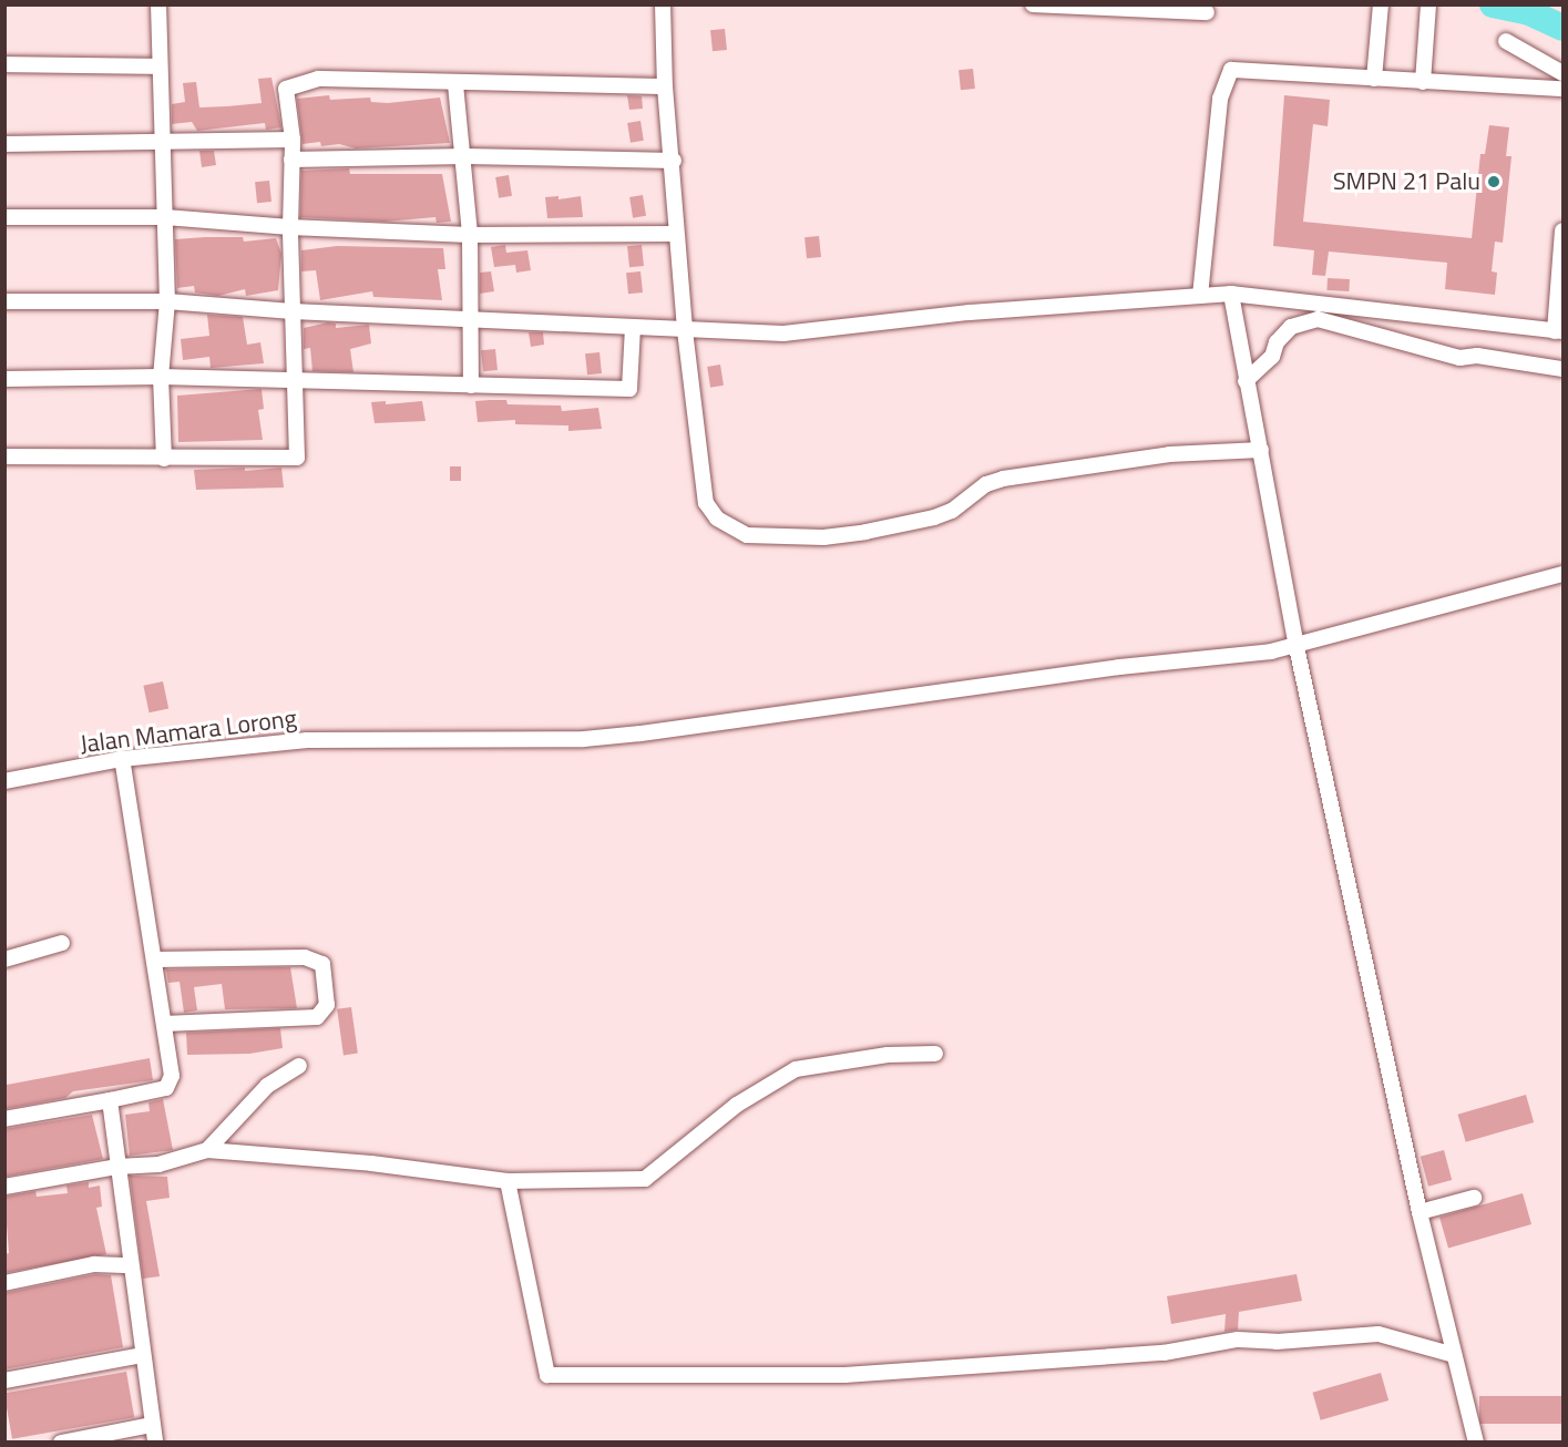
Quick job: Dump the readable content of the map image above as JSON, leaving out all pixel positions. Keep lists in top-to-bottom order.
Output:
{
  "streets": {
    "street": ["Jalan Mamara Lorong"]
  },
  "places": ["SMPN 21 Palu"]
}
